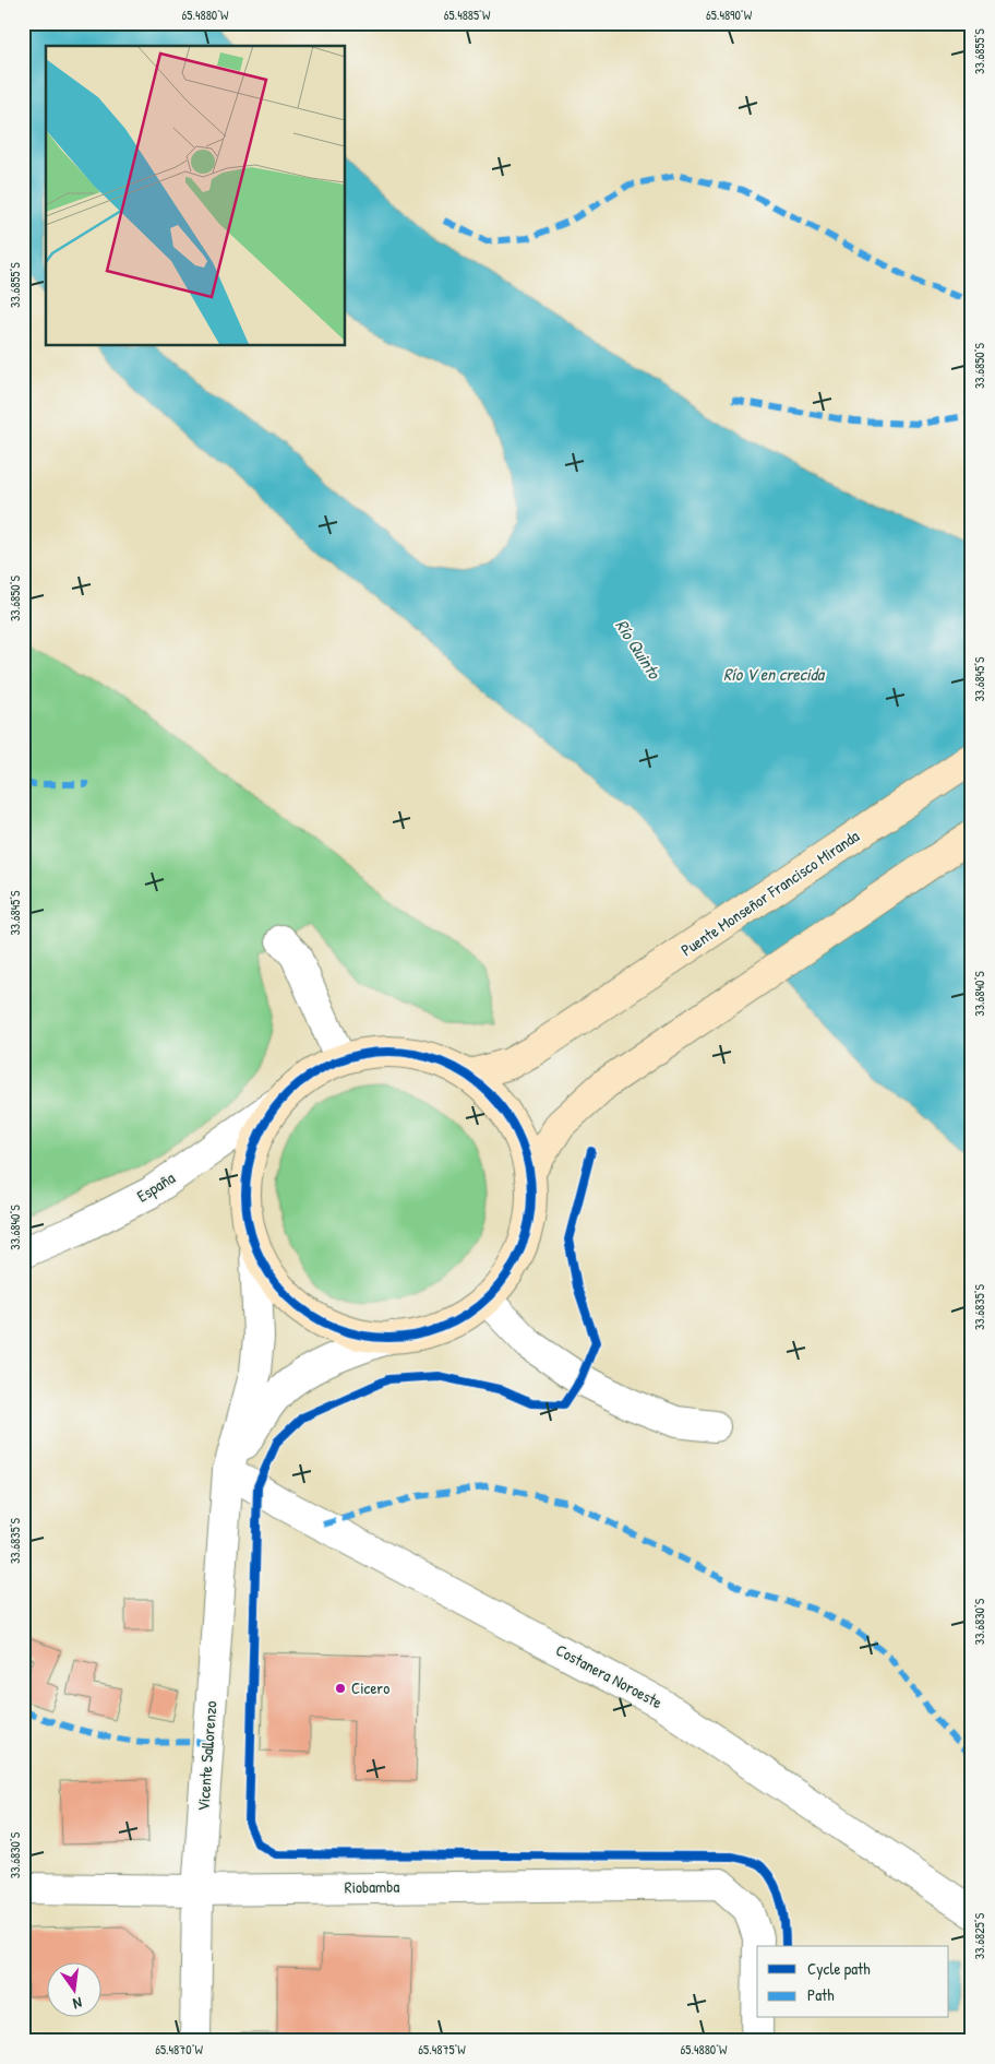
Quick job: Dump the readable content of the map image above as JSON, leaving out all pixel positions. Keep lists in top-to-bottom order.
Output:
{
  "streets": {
    "street": [
      "Puente Monseñor Francisco Miranda",
      "España",
      "Costanera Noroeste",
      "Vicente Sallorenzo",
      "Riobamba"
    ]
  },
  "crossings": [
    ["Costanera Noroeste", "Vicente Sallorenzo"],
    ["Vicente Sallorenzo", "Riobamba"]
  ],
  "water": ["Río Quinto", "Río V en crecida"],
  "places": ["Cicero"],
  "legend": ["Cycle path", "Path"],
  "north": "bottom",
  "coordinates": [
    "65.4880°W",
    "65.4885°W",
    "65.4890°W",
    "33.6855°S",
    "33.6850°S",
    "33.6845°S",
    "33.6840°S",
    "33.6835°S",
    "33.6830°S",
    "33.6825°S",
    "65.4870°W",
    "65.4875°W"
  ]
}
